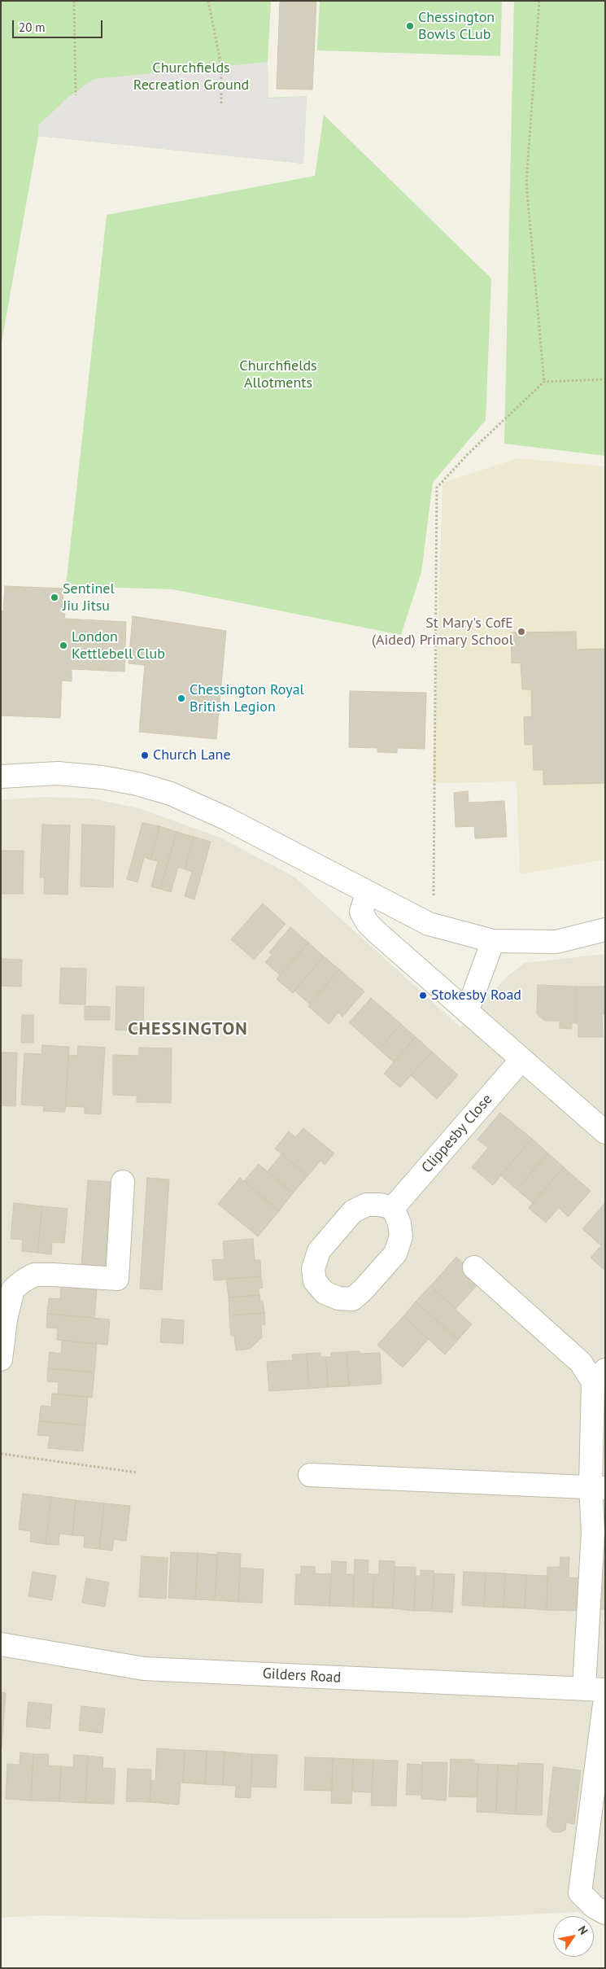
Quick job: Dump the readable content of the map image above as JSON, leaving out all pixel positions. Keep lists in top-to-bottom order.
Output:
{
  "streets": {
    "street": ["Clippesby Close", "Gilders Road"]
  },
  "districts": ["CHESSINGTON"],
  "parks": ["Churchfields Recreation Ground", "Churchfields Allotments"],
  "places": [
    "Chessington Bowls CLub",
    "Sentinel Jiu Jitsu",
    "St Mary's CofE (Aided) Primary School",
    "London Kettlebell Club",
    "Chessington Royal British Legion",
    "Church Lane",
    "Stokesby Road"
  ],
  "scale_bar": "20 m",
  "north": "top right"
}
